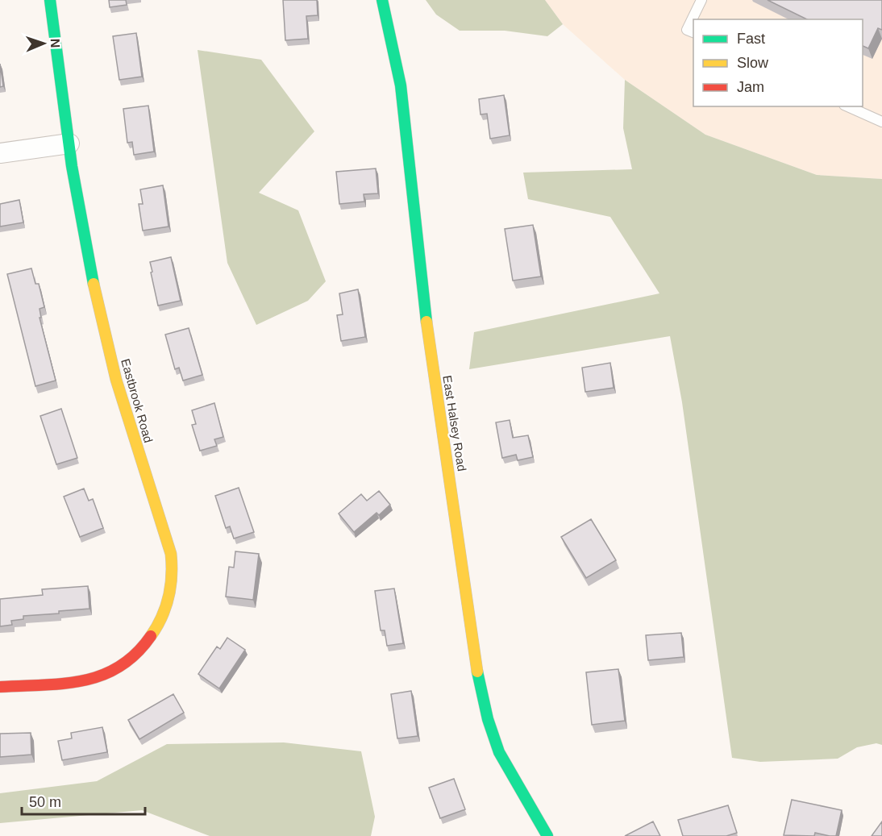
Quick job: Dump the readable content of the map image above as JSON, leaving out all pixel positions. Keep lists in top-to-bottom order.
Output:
{
  "streets": {
    "street": ["Eastbrook Road", "East Halsey Road"]
  },
  "legend": ["Fast", "Slow", "Jam"],
  "scale_bar": "50 m",
  "north": "right"
}
